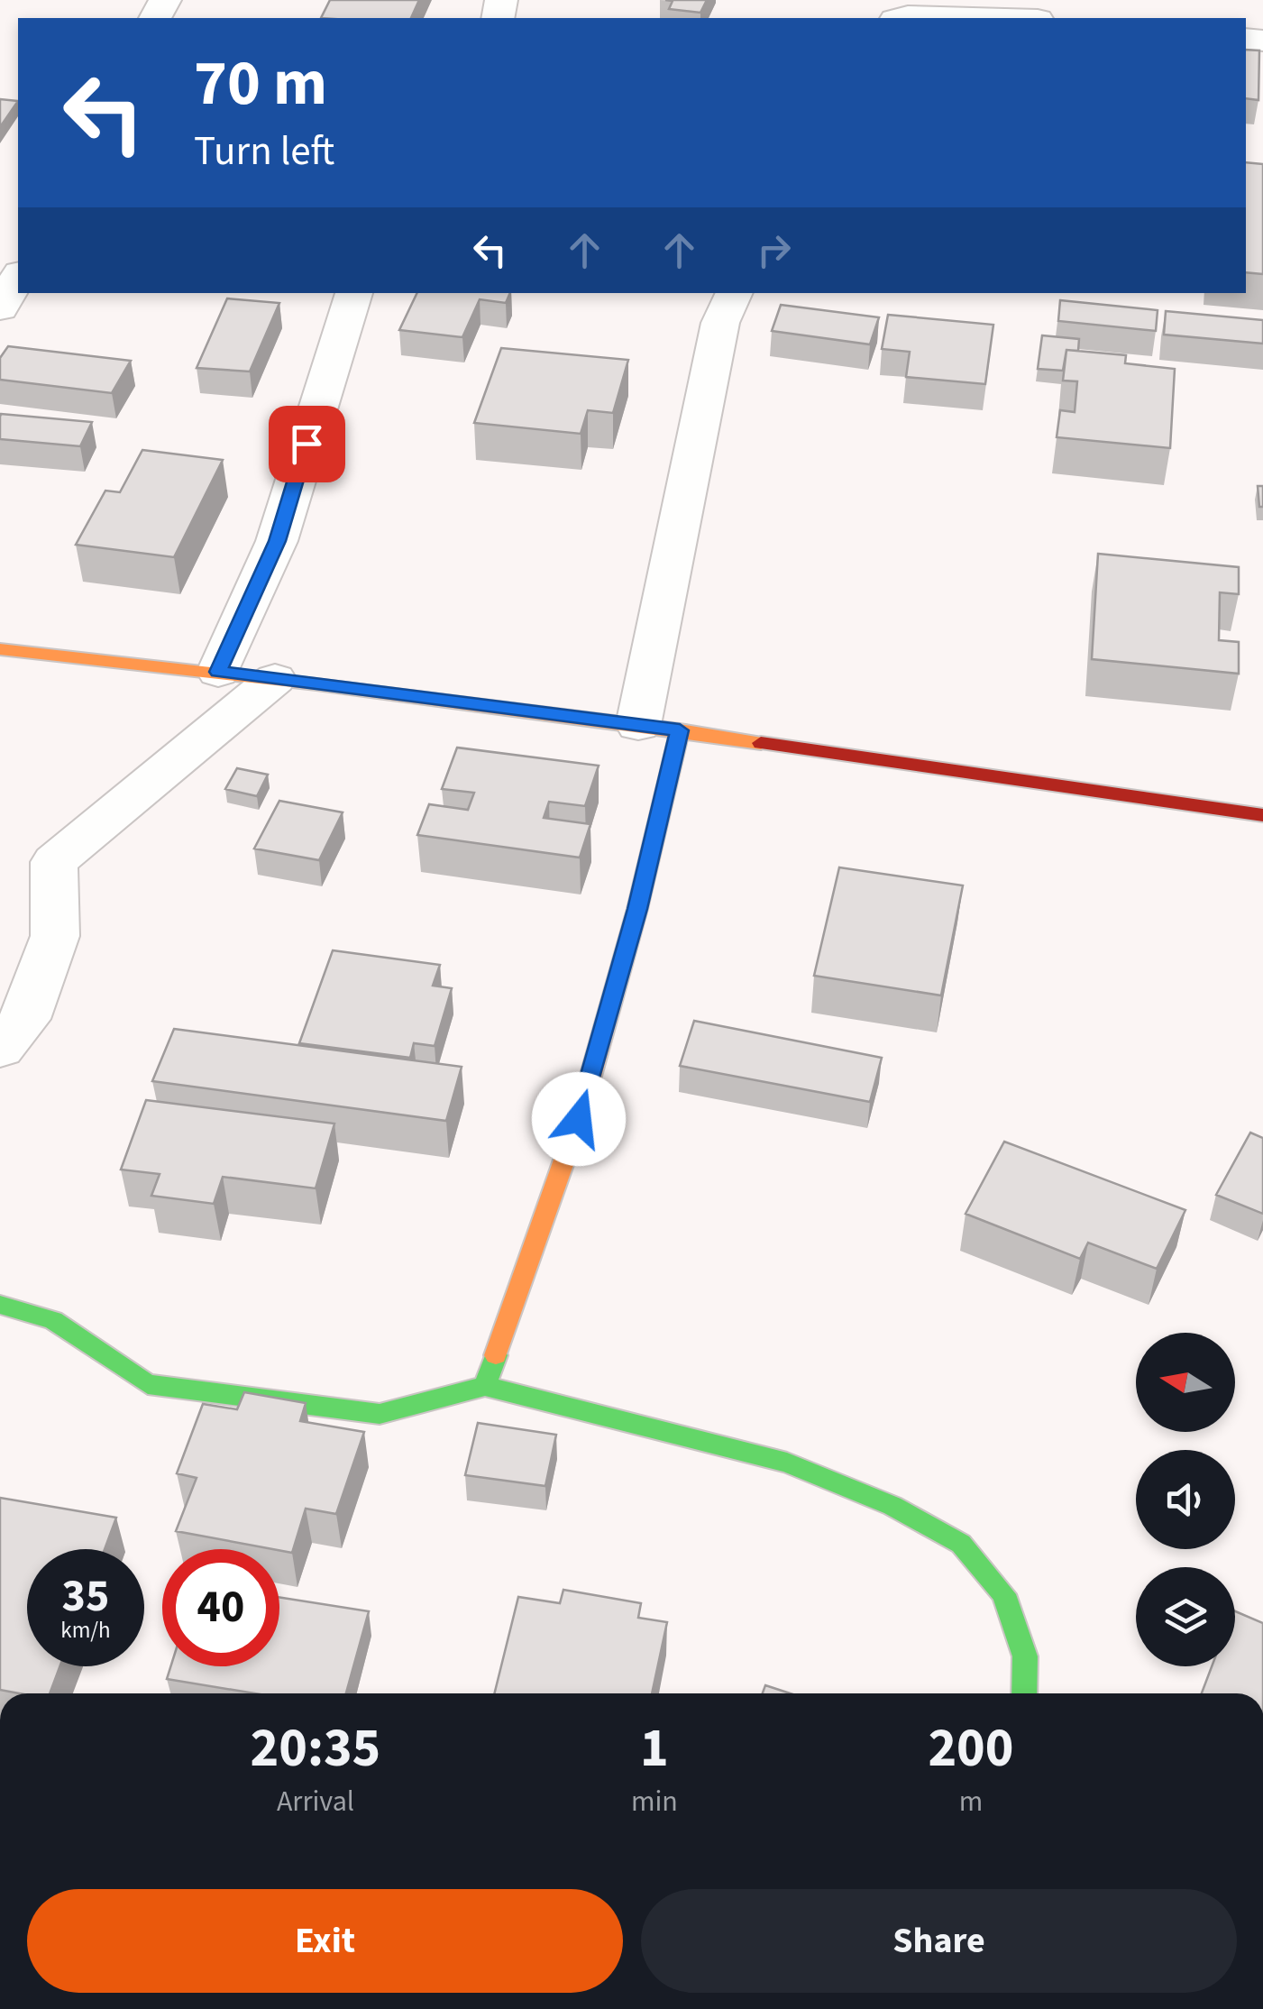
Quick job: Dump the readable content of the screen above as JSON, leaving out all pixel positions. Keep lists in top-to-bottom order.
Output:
{
  "north": "left",
  "page": {
    "turn": ["70 m", "Turn left"],
    "speed": "35 km/h",
    "limit": "40",
    "eta": [
      "20:35",
      "Arrival",
      "1",
      "min",
      "200",
      "m"
    ],
    "buttons": ["Exit", "Share"]
  }
}
